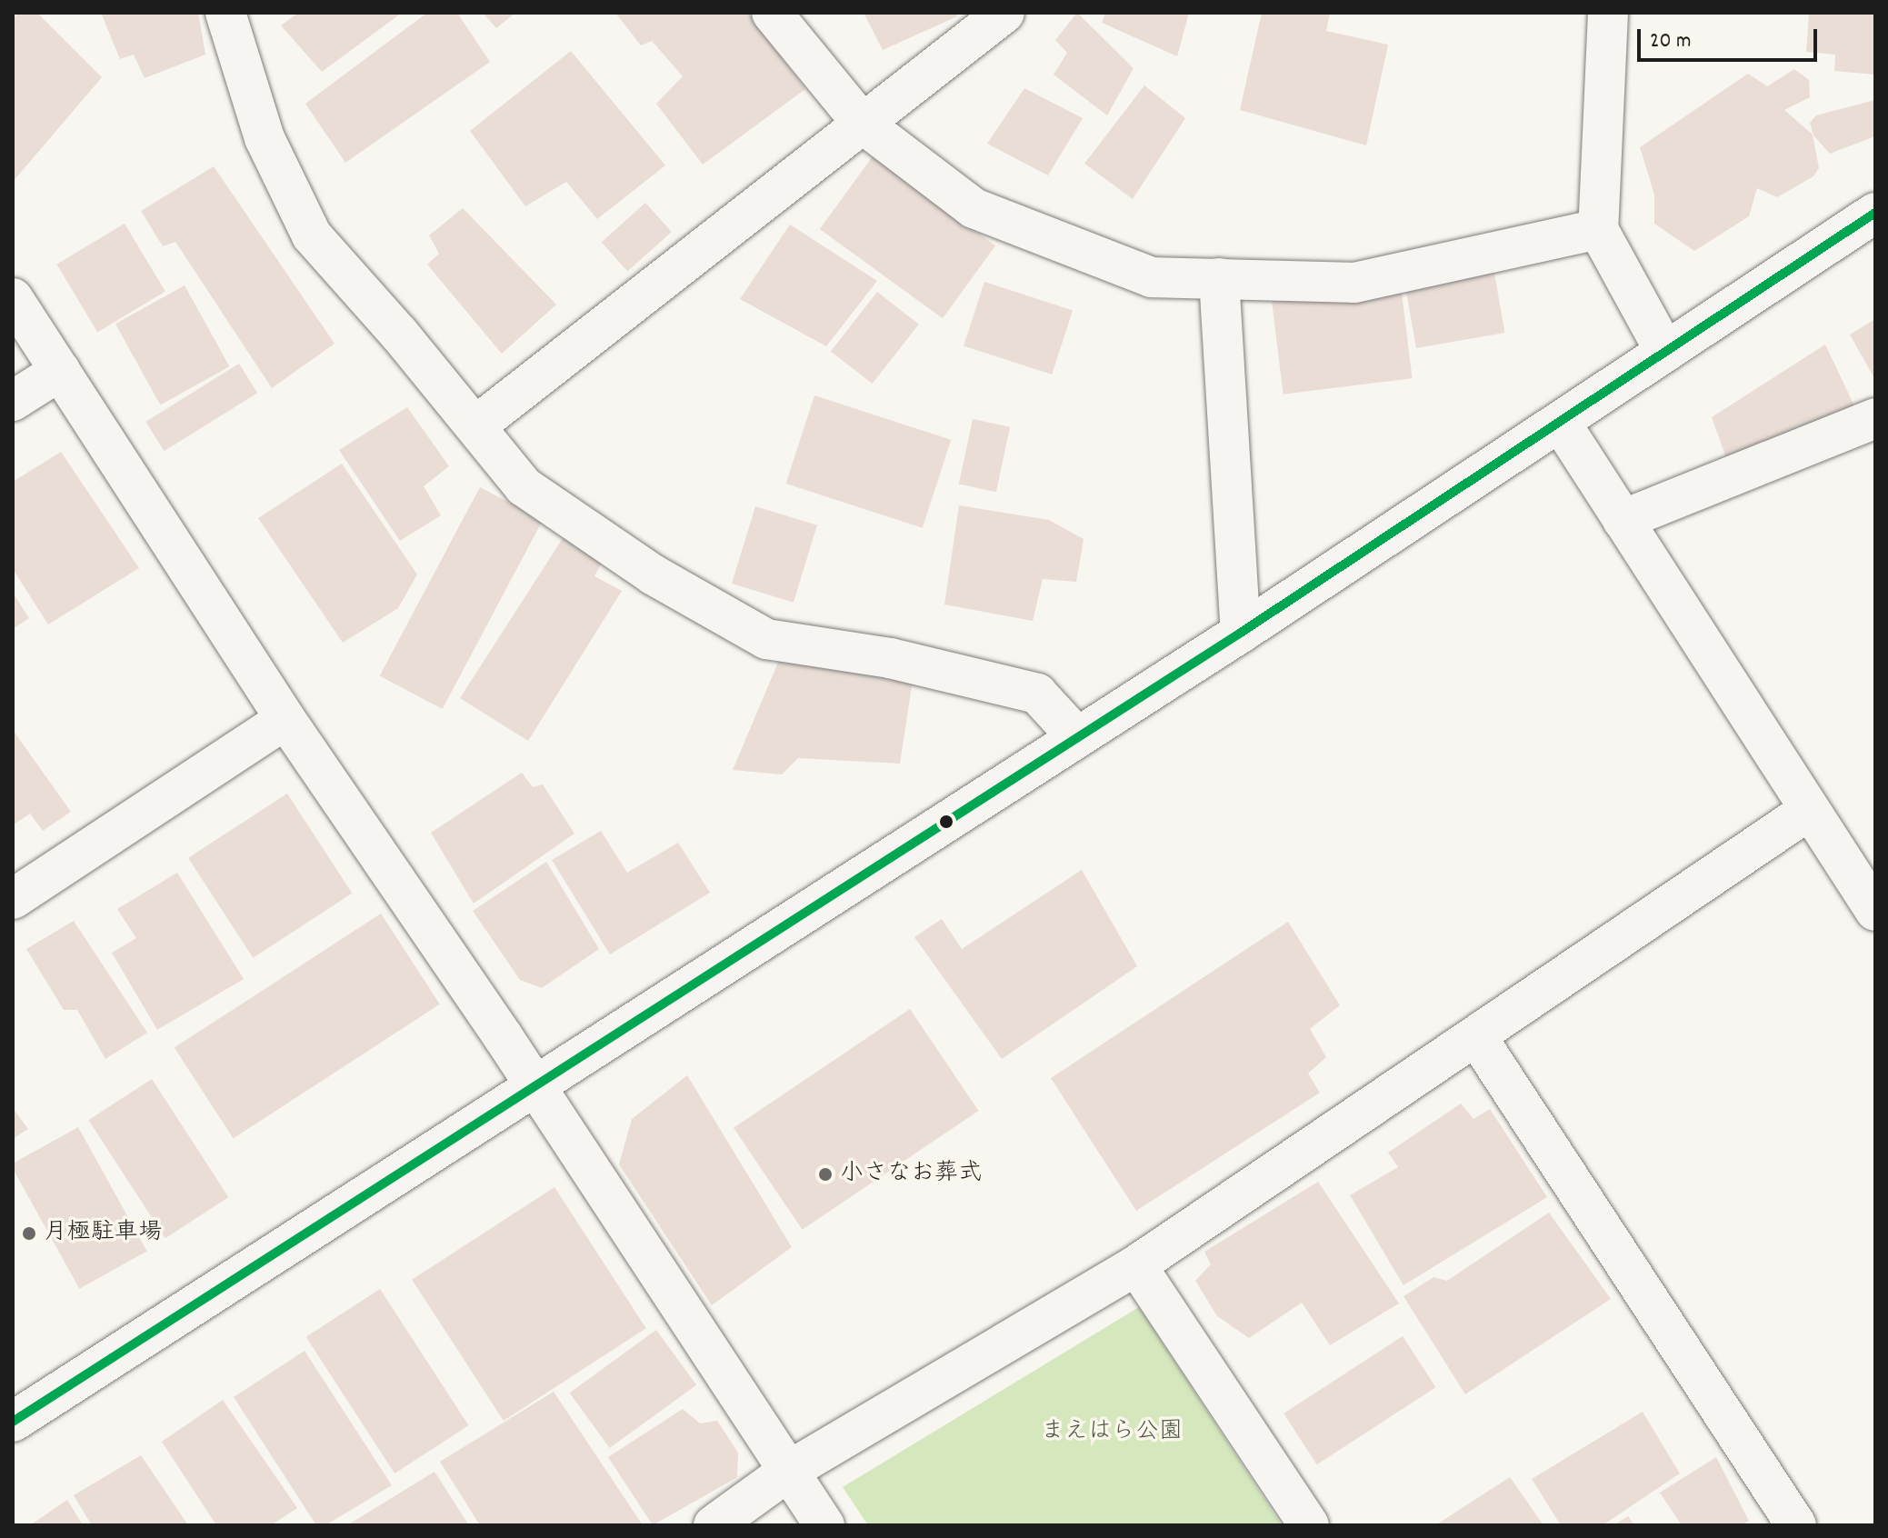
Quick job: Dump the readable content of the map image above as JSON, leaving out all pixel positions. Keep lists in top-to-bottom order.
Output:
{
  "parks": ["まえはら公園"],
  "places": ["小さなお葬式", "月極駐車場"],
  "scale_bar": "20 m"
}
